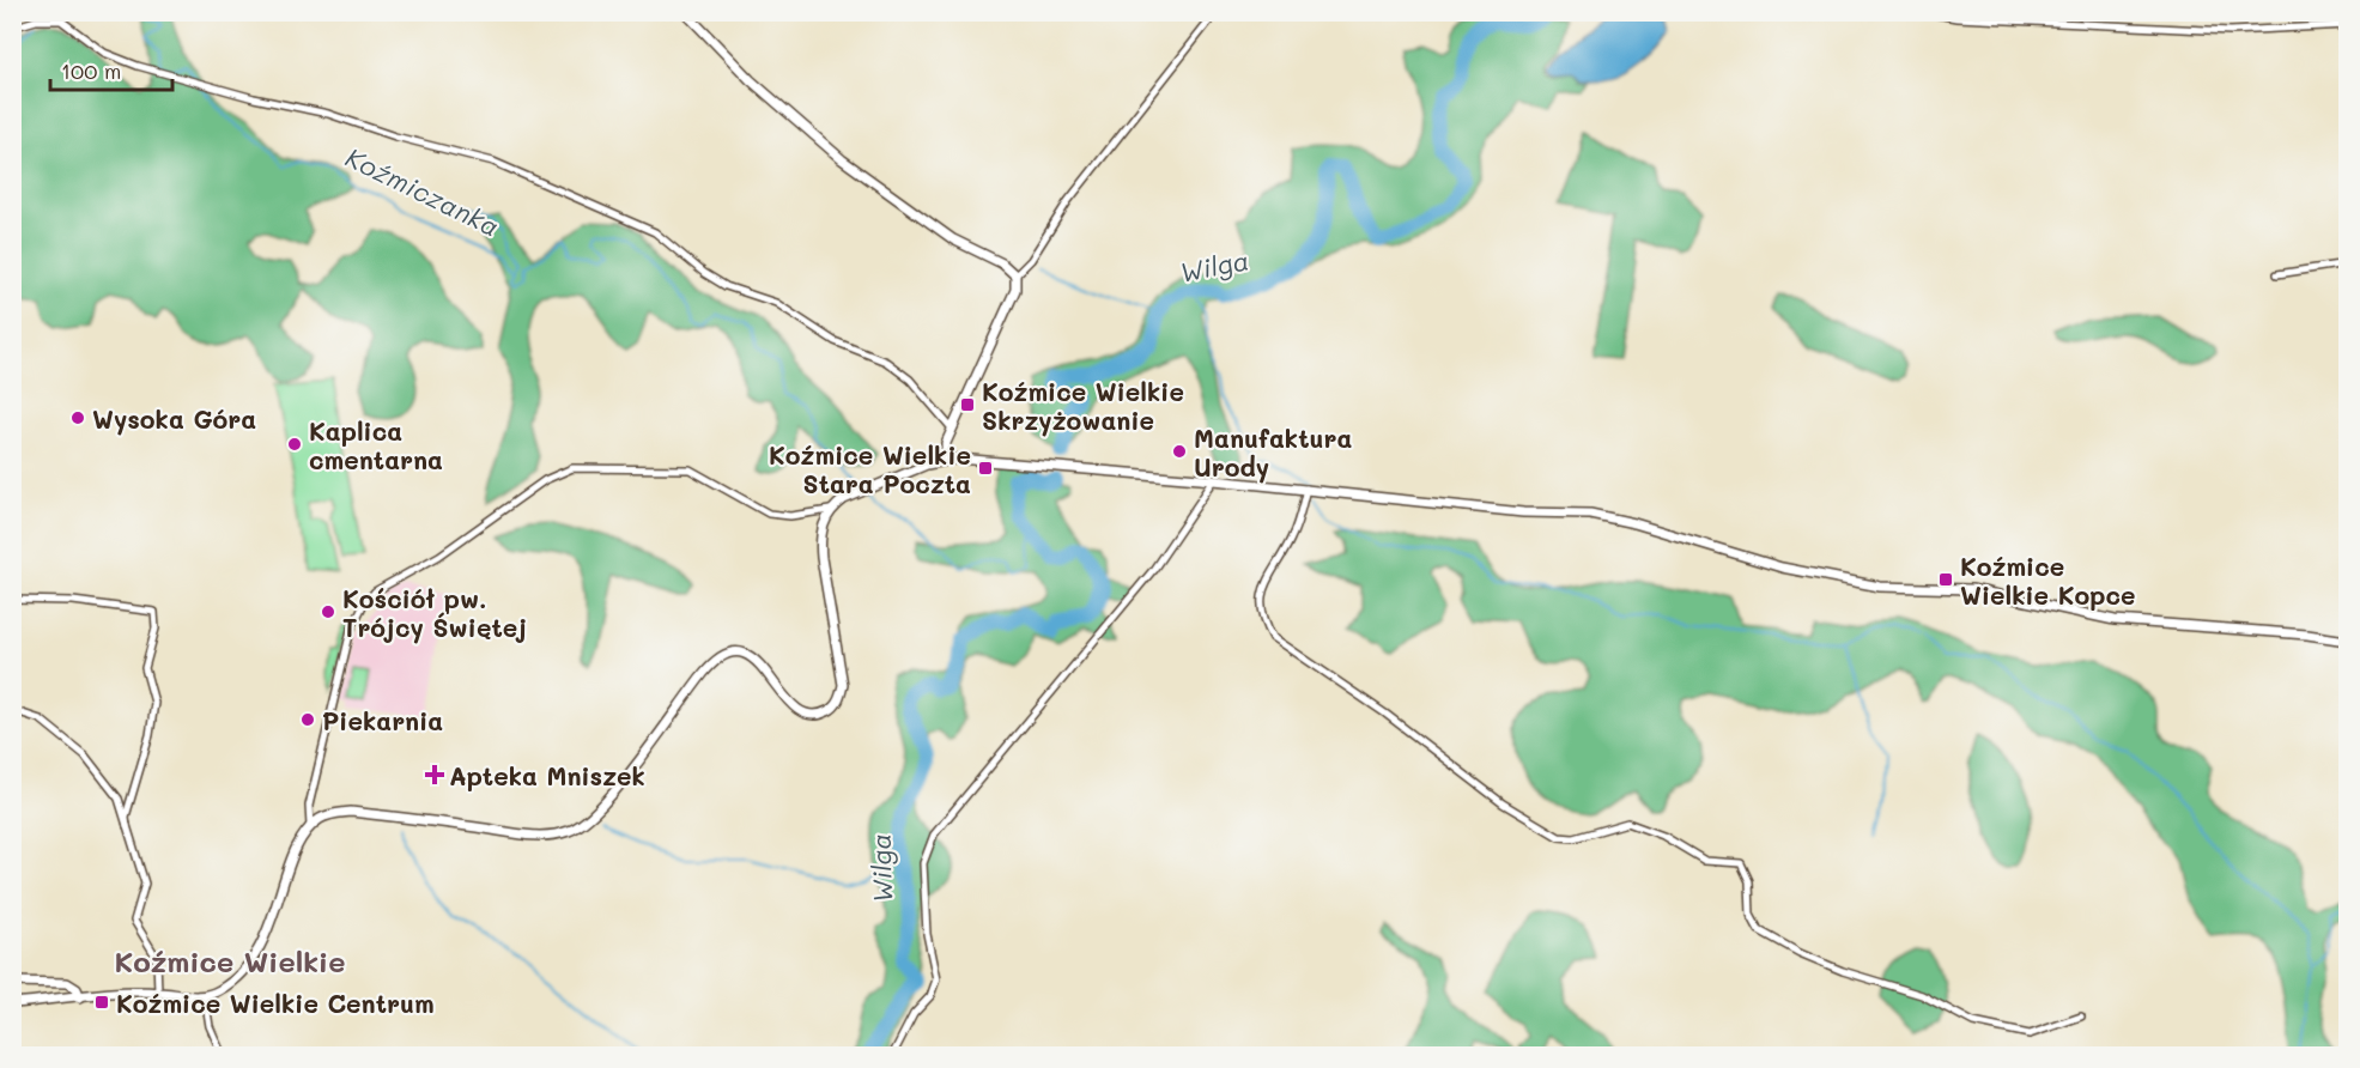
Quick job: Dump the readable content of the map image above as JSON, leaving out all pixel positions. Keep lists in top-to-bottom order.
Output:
{
  "districts": ["Koźmice Wielkie"],
  "water": ["Koźmiczanka", "Wilga"],
  "places": {
    "transit": [
      "Koźmice Wielkie Skrzyżowanie",
      "Koźmice Wielkie Stara Poczta",
      "Koźmice Wielkie Kopce",
      "Koźmice Wielkie Centrum"
    ],
    "other": [
      "Wysoka Góra",
      "Kaplica cmentarna",
      "Manufaktura Urody",
      "Kościół pw. Trójcy Świętej",
      "Piekarnia"
    ],
    "health": ["Apteka Mniszek"]
  },
  "scale_bar": "100 m"
}
